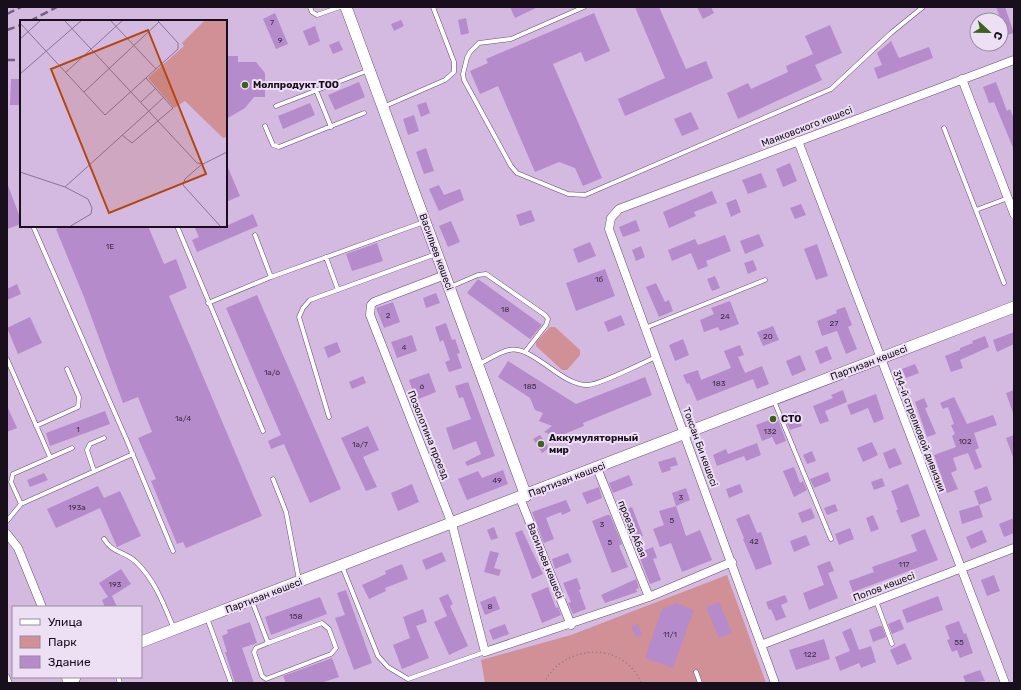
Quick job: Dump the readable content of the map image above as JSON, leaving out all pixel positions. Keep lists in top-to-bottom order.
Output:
{
  "streets": {
    "main road": ["Васильев көшесі", "Партизан көшесі"],
    "street": [
      "Маяковского көшесі",
      "314-й стрелковой дивизии",
      "Позолотина проезд",
      "Токсан Би көшесі",
      "проезд Абая",
      "Попов көшесі"
    ]
  },
  "crossings": [
    ["Маяковского көшесі", "314-й стрелковой дивизии"],
    ["Маяковского көшесі", "Токсан Би көшесі"],
    ["Васильев көшесі", "Партизан көшесі"],
    ["Васильев көшесі", "Позолотина проезд"],
    ["Партизан көшесі", "314-й стрелковой дивизии"],
    ["Партизан көшесі", "Позолотина проезд"],
    ["Партизан көшесі", "Токсан Би көшесі"],
    ["Партизан көшесі", "проезд Абая"],
    ["314-й стрелковой дивизии", "Попов көшесі"],
    ["Токсан Би көшесі", "Попов көшесі"]
  ],
  "places": ["Молпродукт ТОО", "СТО", "Аккумуляторный мир"],
  "house_numbers": [
    "7",
    "9",
    "1Е",
    "1б",
    "18",
    "2",
    "24",
    "27",
    "20",
    "4",
    "1а/6",
    "183",
    "6",
    "185",
    "1а/4",
    "1",
    "132",
    "102",
    "1а/7",
    "49",
    "3",
    "193а",
    "5",
    "3",
    "42",
    "5",
    "117",
    "193",
    "8",
    "158",
    "11/1",
    "55",
    "122"
  ],
  "legend": ["Улица", "Парк", "Здание"],
  "north": "right"
}
